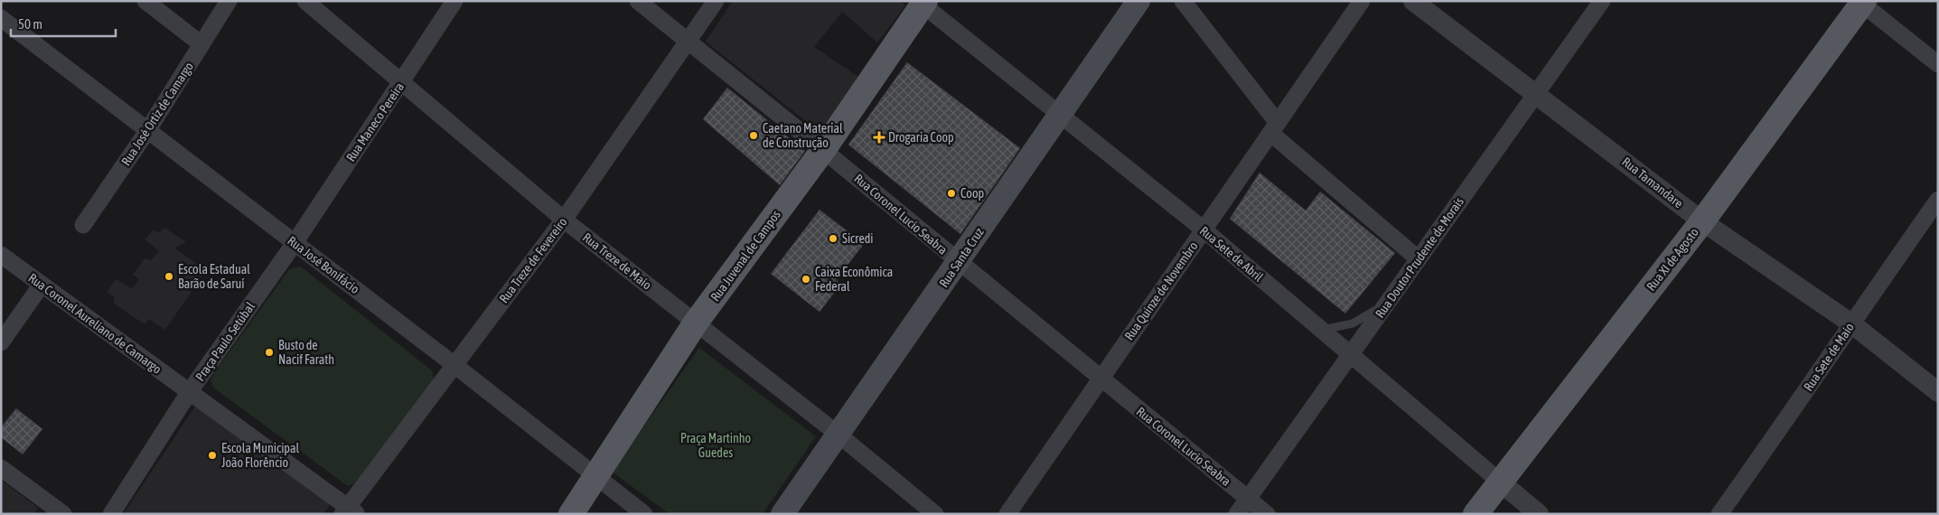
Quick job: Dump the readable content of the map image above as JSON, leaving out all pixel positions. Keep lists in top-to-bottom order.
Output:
{
  "streets": {
    "main road": ["Rua Juvenal de Campos", "Rua Santa Cruz", "Rua XI de Agosto"],
    "street": [
      "Rua José Ortiz de Camargo",
      "Rua Maneco Pereira",
      "Rua Tamandare",
      "Rua Coronel Lucio Seabra",
      "Rua Sete de Abril",
      "Rua Doutor Prudente de Morais",
      "Rua Treze de Fevereiro",
      "Rua Treze de Maio",
      "Rua José Bonifácio",
      "Rua Quinze de Novembro",
      "Rua Coronel Aureliano de Camargo",
      "Praça Paulo Setúbal",
      "Rua Sete de Maio"
    ]
  },
  "crossings": [
    ["Rua José Ortiz de Camargo", "Rua José Bonifácio"],
    ["Rua Maneco Pereira", "Rua Treze de Maio"],
    ["Rua Maneco Pereira", "Rua José Bonifácio"],
    ["Rua Maneco Pereira", "Praça Paulo Setúbal"],
    ["Rua Tamandare", "Rua Doutor Prudente de Morais"],
    ["Rua Tamandare", "Rua XI de Agosto"],
    ["Rua Tamandare", "Rua Sete de Maio"],
    ["Rua Coronel Lucio Seabra", "Rua Juvenal de Campos"],
    ["Rua Coronel Lucio Seabra", "Rua Santa Cruz"],
    ["Rua Coronel Lucio Seabra", "Rua Doutor Prudente de Morais"],
    ["Rua Coronel Lucio Seabra", "Rua Treze de Fevereiro"],
    ["Rua Coronel Lucio Seabra", "Rua Quinze de Novembro"],
    ["Rua Sete de Abril", "Rua Juvenal de Campos"],
    ["Rua Sete de Abril", "Rua Santa Cruz"],
    ["Rua Sete de Abril", "Rua Doutor Prudente de Morais"],
    ["Rua Sete de Abril", "Rua XI de Agosto"],
    ["Rua Sete de Abril", "Rua Quinze de Novembro"],
    ["Rua Juvenal de Campos", "Rua Treze de Maio"],
    ["Rua Juvenal de Campos", "Rua José Bonifácio"],
    ["Rua Santa Cruz", "Rua Treze de Maio"],
    ["Rua Treze de Fevereiro", "Rua Treze de Maio"],
    ["Rua Treze de Fevereiro", "Rua José Bonifácio"],
    ["Rua Treze de Fevereiro", "Praça Paulo Setúbal"],
    ["Rua José Bonifácio", "Praça Paulo Setúbal"],
    ["Rua Coronel Aureliano de Camargo", "Praça Paulo Setúbal"]
  ],
  "parks": ["Praça Martinho Guedes"],
  "places": {
    "other": [
      "Caetano Material de Construção",
      "Coop",
      "Sicredi",
      "Escola Estadual Barão de Saruí",
      "Caixa Econômica Federal",
      "Busto de Nacif Farath",
      "Escola Municipal João Florêncio"
    ],
    "health": ["Drogaria Coop"]
  },
  "scale_bar": "50 m"
}
